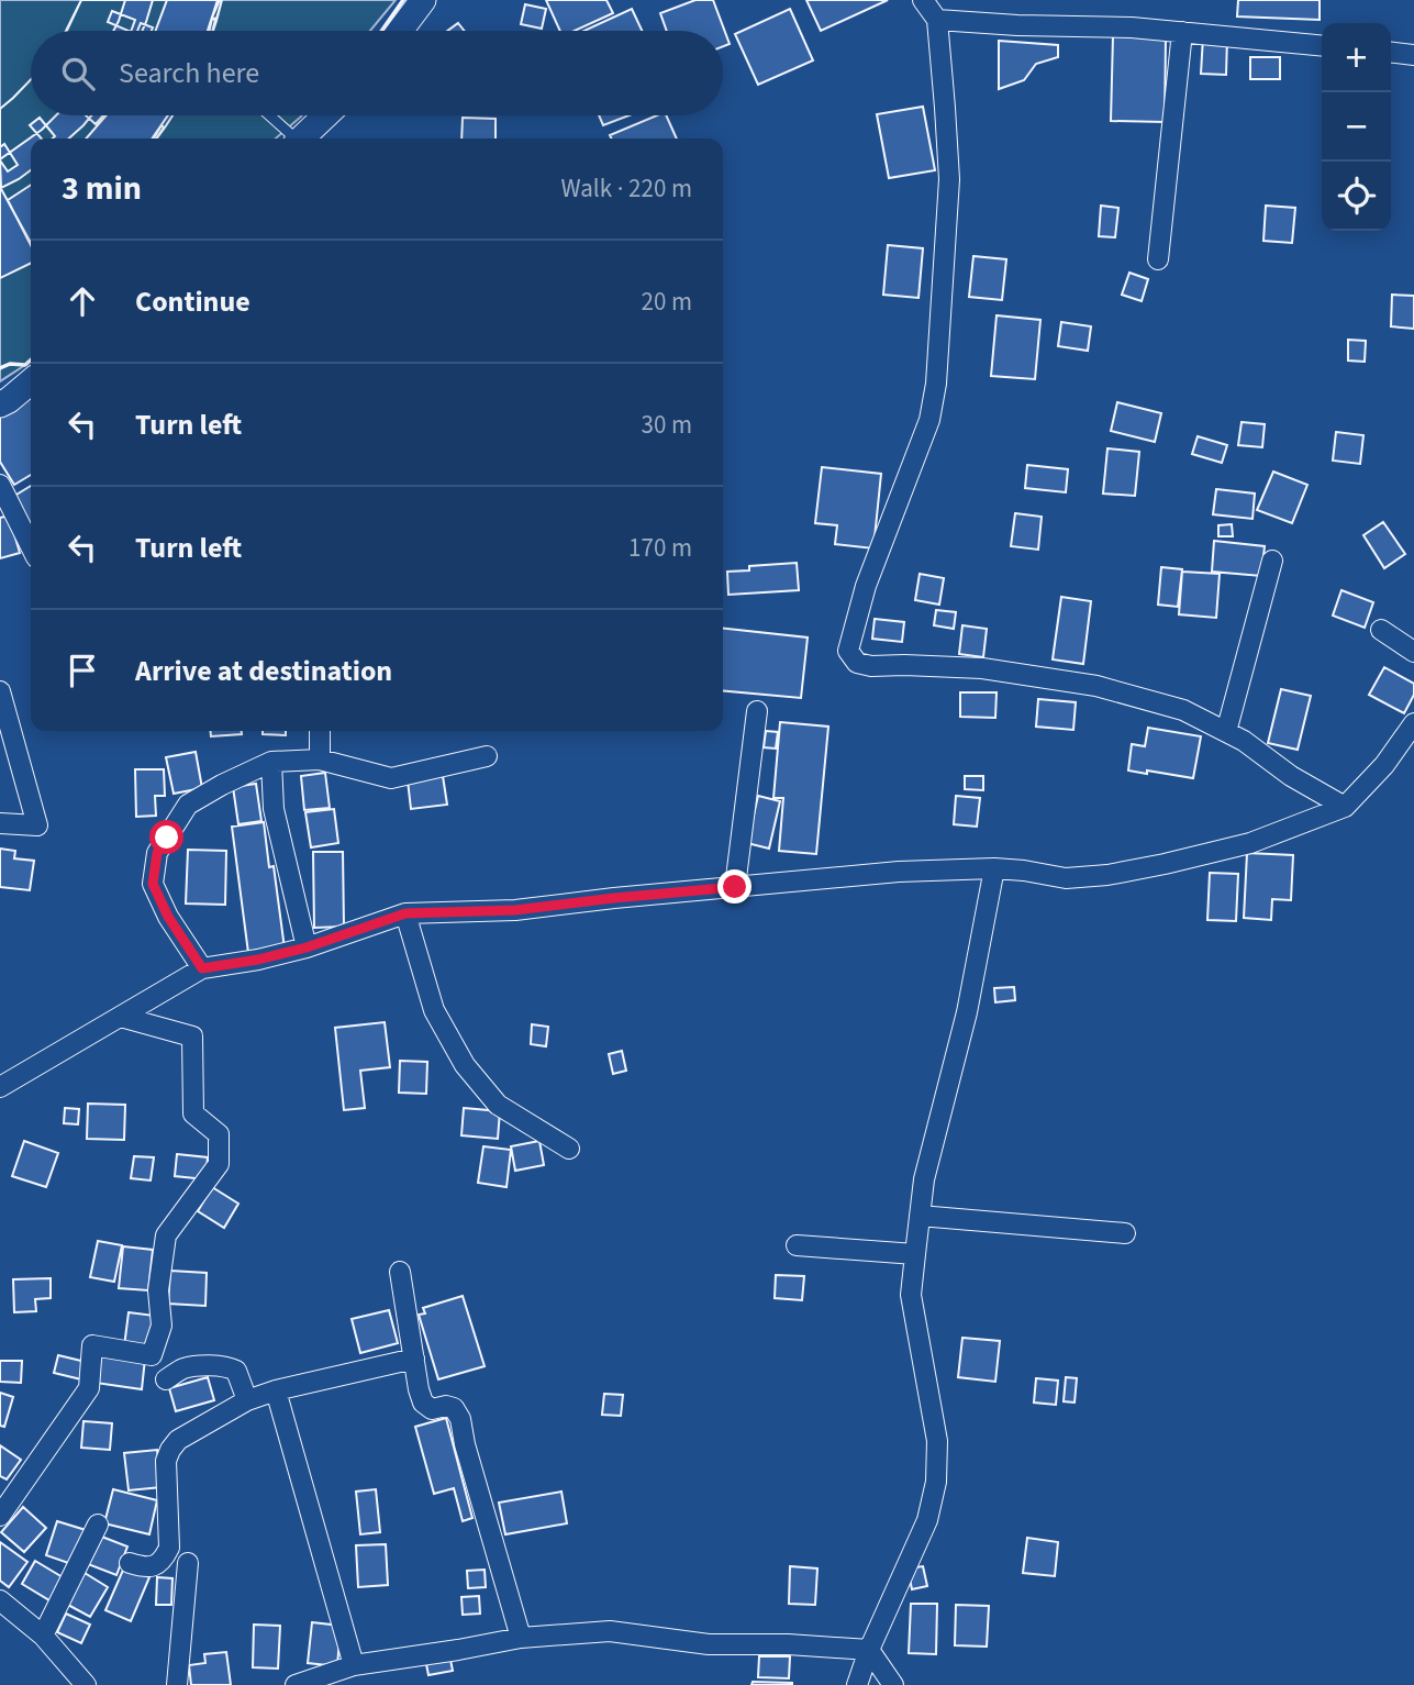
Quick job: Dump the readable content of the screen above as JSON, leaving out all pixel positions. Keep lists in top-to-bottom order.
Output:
{
  "page": {
    "map_buttons": ["+", "−"],
    "search": "Search here",
    "heading": ["3 min", "Walk · 220 m"],
    "list": [
      ["Continue", "20 m"],
      ["Turn left", "30 m"],
      ["Turn left", "170 m"],
      "Arrive at destination"
    ]
  }
}
